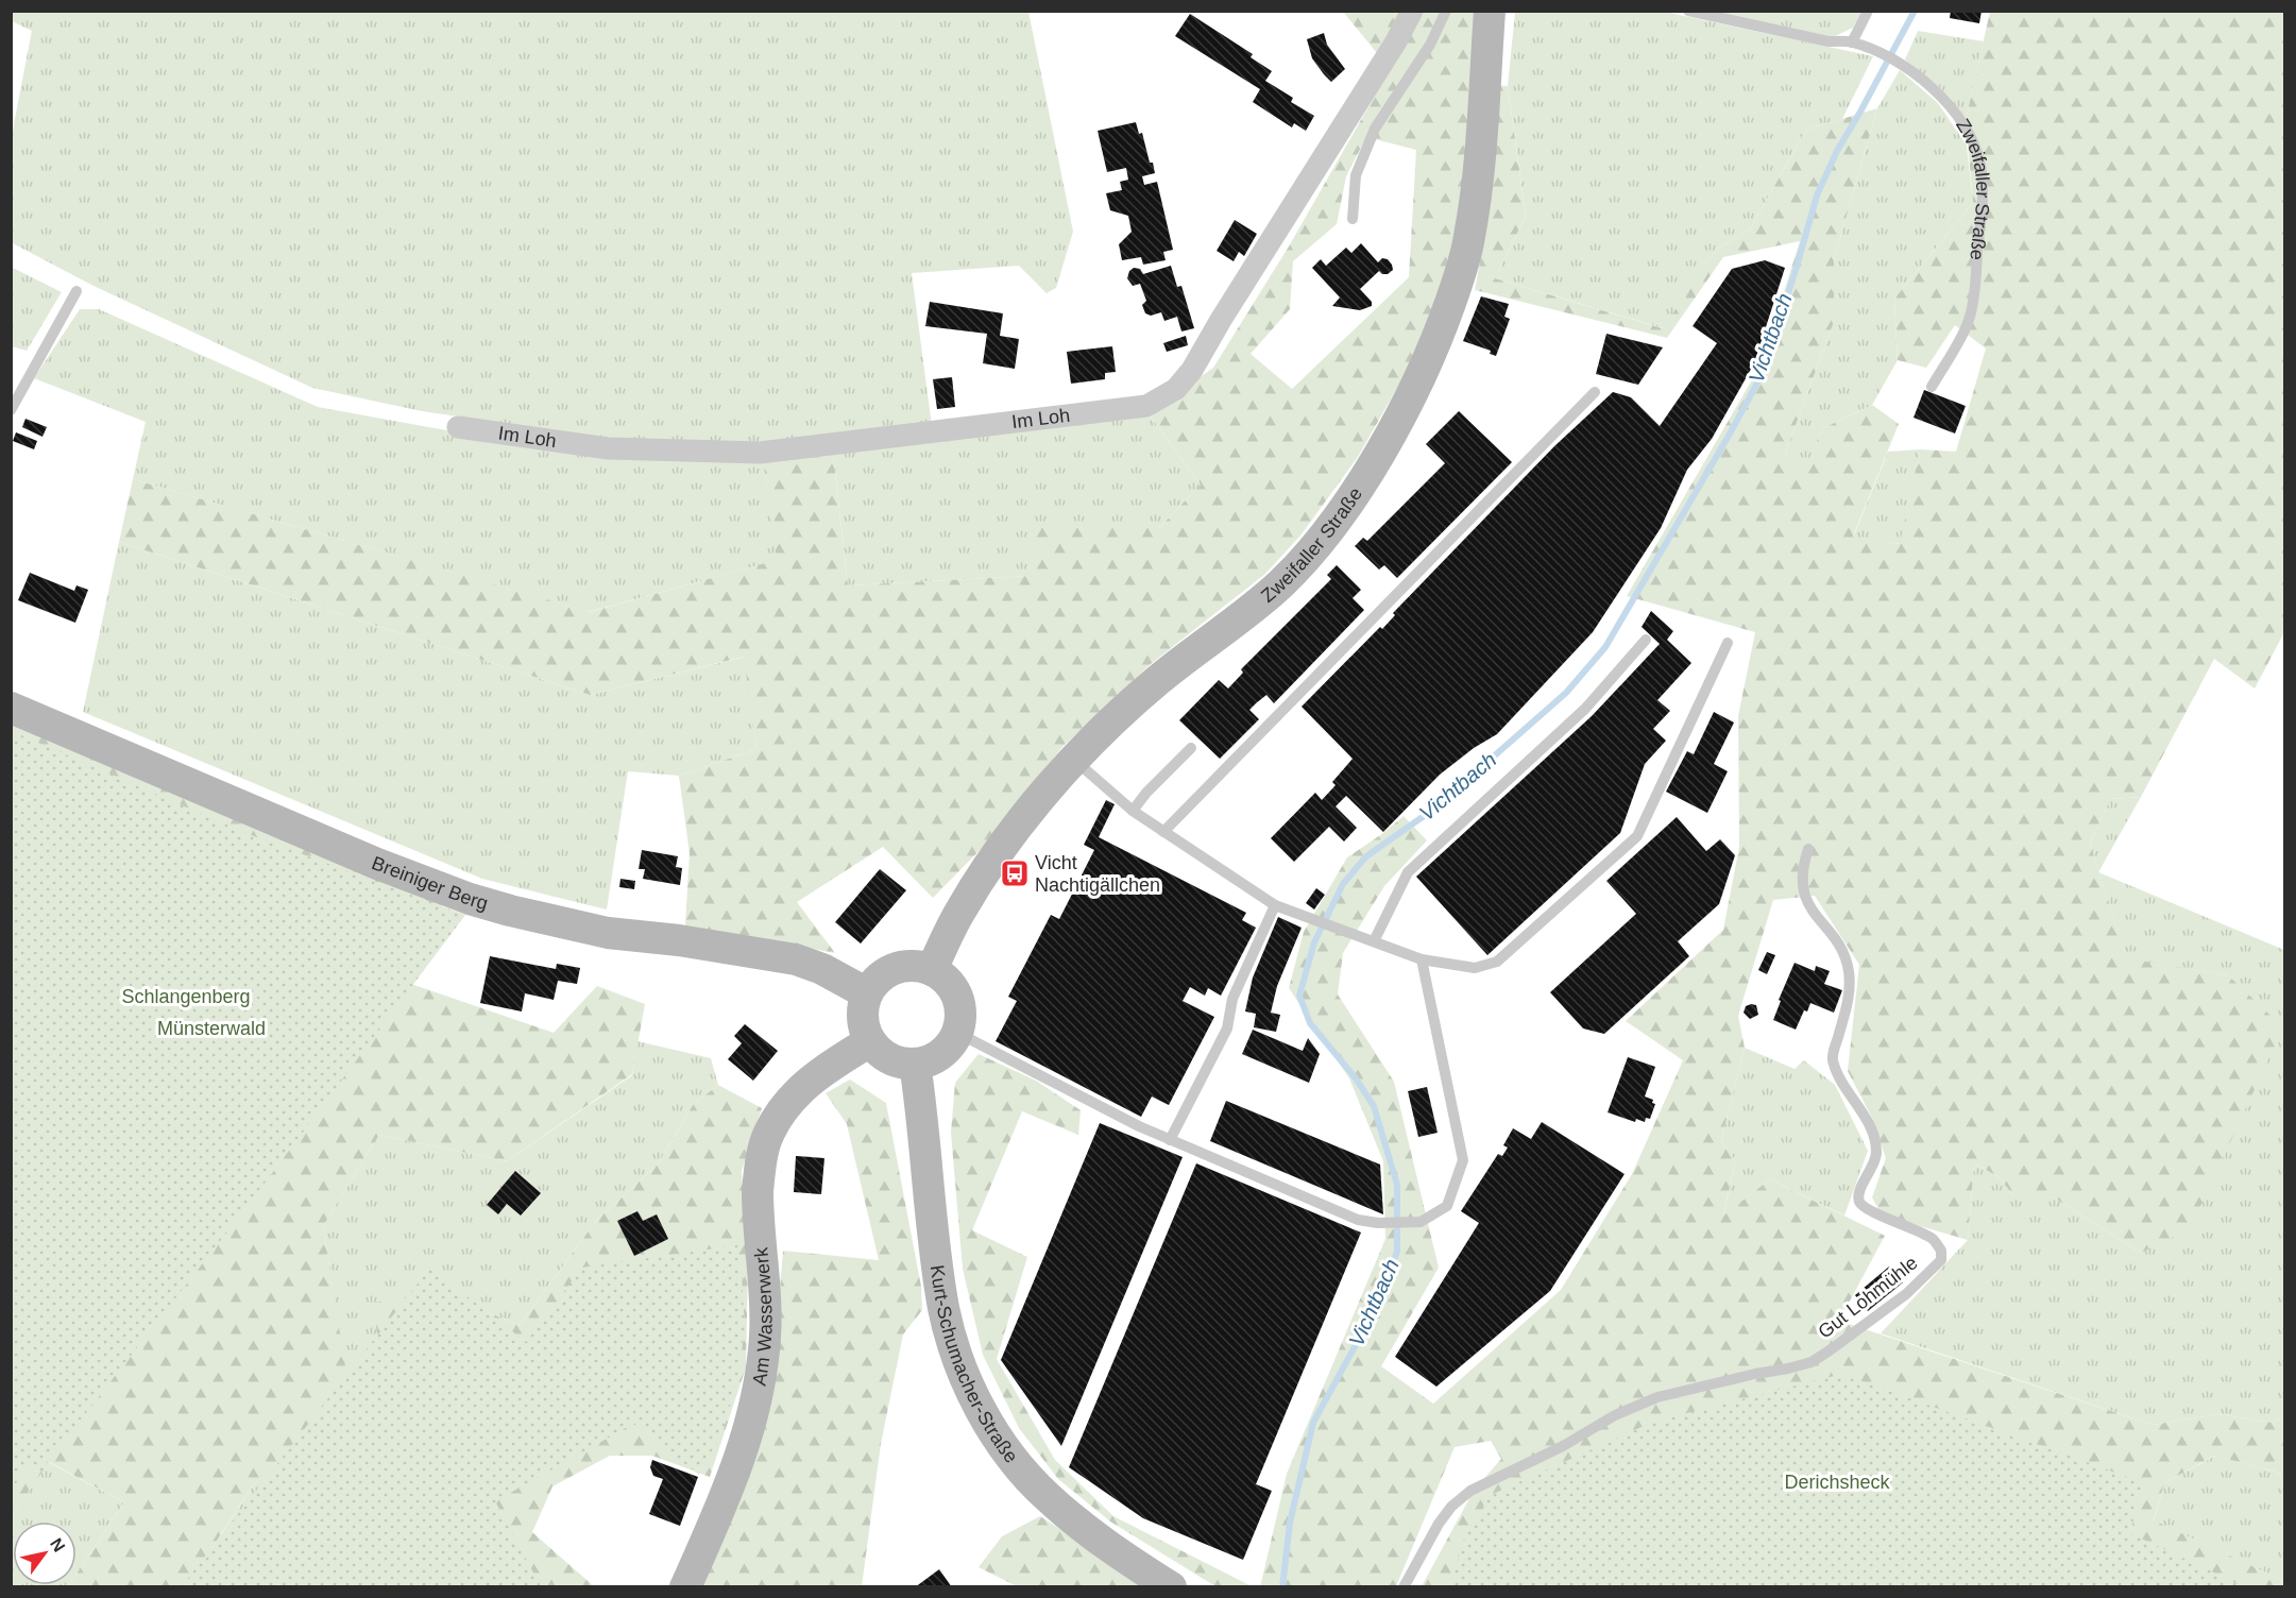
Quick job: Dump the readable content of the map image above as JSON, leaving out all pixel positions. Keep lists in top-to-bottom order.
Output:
{
  "streets": {
    "main road": [
      "Zweifaller Straße",
      "Breiniger Berg",
      "Am Wasserwerk",
      "Kurt-Schumacher-Straße"
    ],
    "street": ["Im Loh"],
    "lane": ["Gut Lohmühle"]
  },
  "crossings": [
    ["Zweifaller Straße", "Breiniger Berg"],
    ["Zweifaller Straße", "Am Wasserwerk"],
    ["Zweifaller Straße", "Kurt-Schumacher-Straße"],
    ["Breiniger Berg", "Am Wasserwerk"],
    ["Breiniger Berg", "Kurt-Schumacher-Straße"],
    ["Am Wasserwerk", "Kurt-Schumacher-Straße"]
  ],
  "water": ["Vichtbach"],
  "parks": ["Schlangenberg", "Münsterwald", "Derichsheck"],
  "places": {
    "bus stop": ["Vicht Nachtigällchen"]
  },
  "north": "top right"
}
